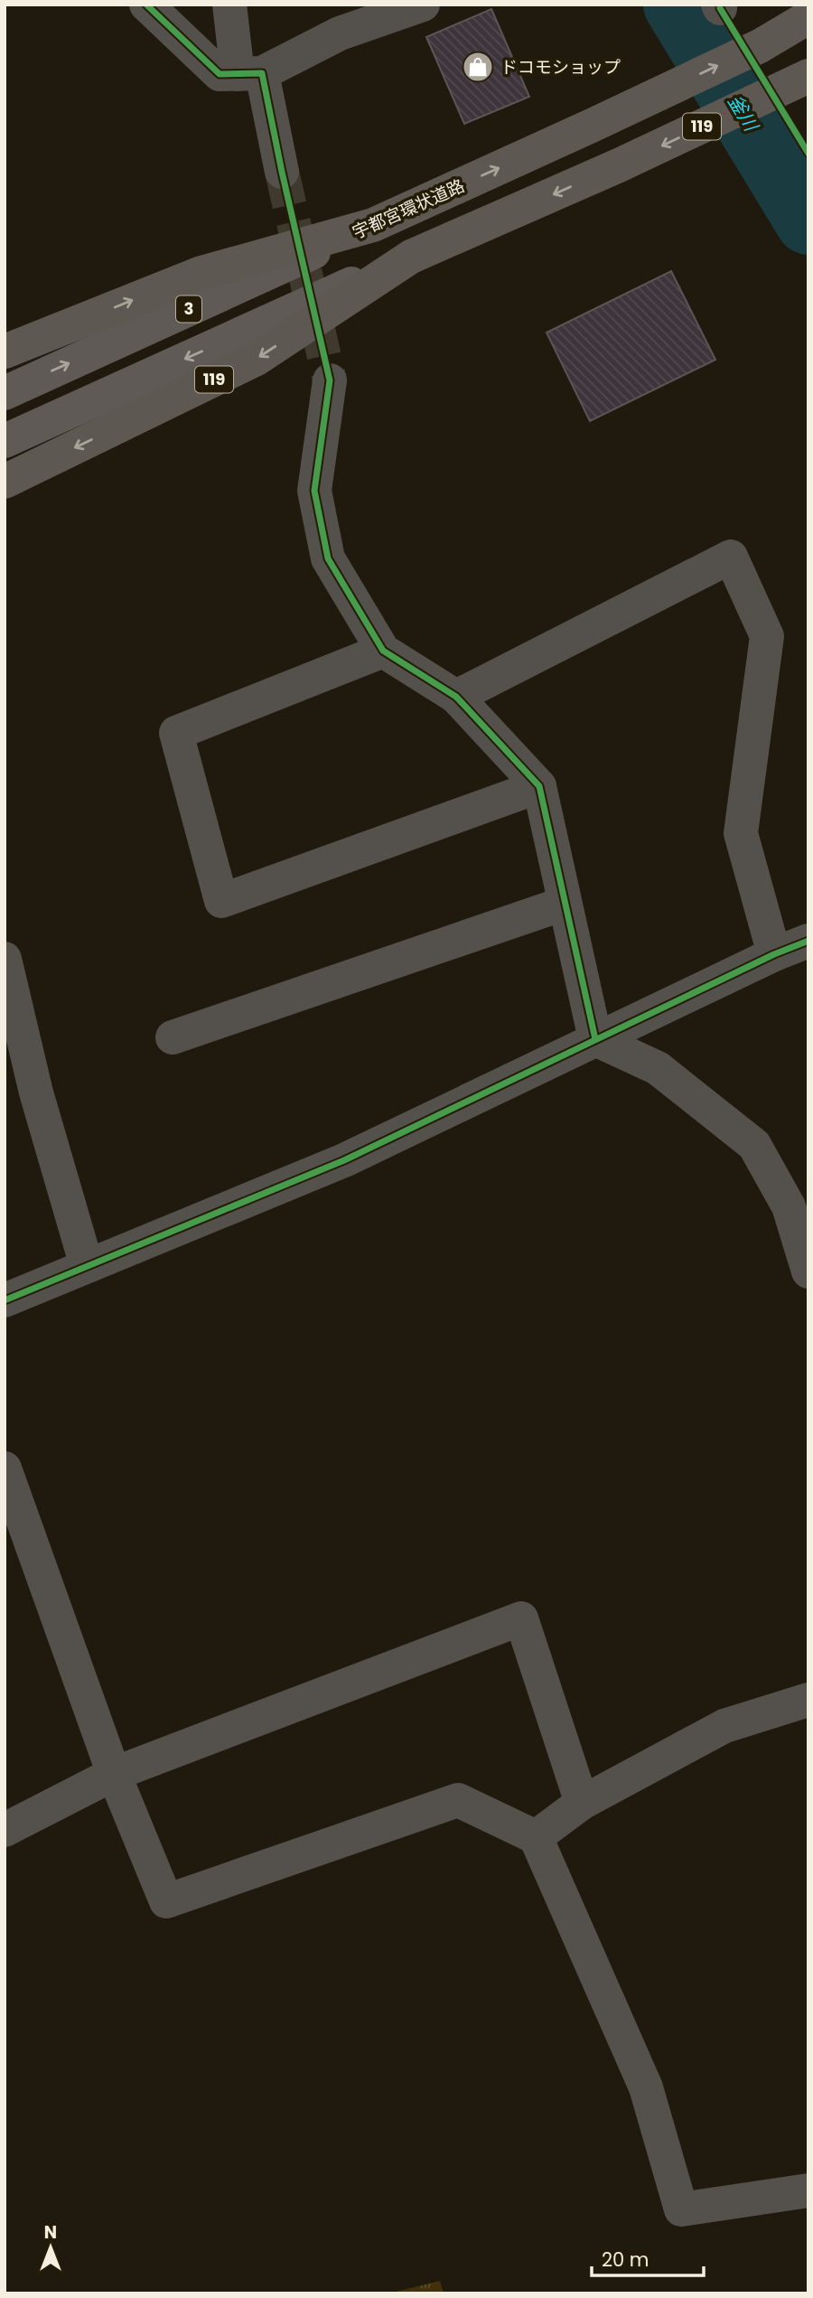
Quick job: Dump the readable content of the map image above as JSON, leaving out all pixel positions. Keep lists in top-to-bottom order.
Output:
{
  "streets": {
    "highway": ["119", "宇都宮環状道路"],
    "main road": ["3"]
  },
  "water": ["釜川"],
  "places": {
    "shop": ["ドコモショップ"]
  },
  "scale_bar": "20 m",
  "north": "top"
}
